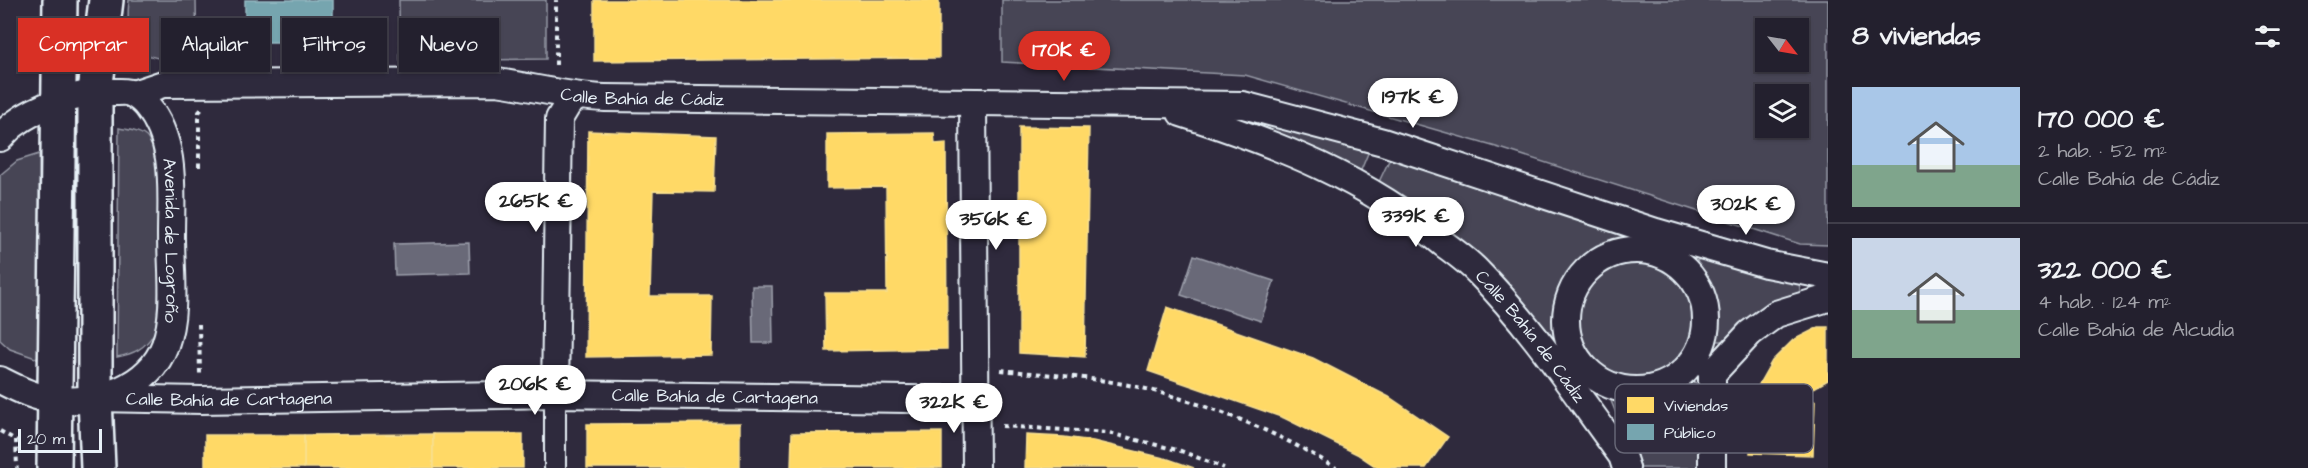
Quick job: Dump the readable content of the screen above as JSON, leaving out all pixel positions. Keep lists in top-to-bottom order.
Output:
{
  "streets": {
    "street": ["Calle Bahía de Cádiz", "Avenida de Logroño", "Calle Bahía de Cartagena"]
  },
  "crossings": [
    ["Calle Bahía de Cádiz", "Avenida de Logroño"],
    ["Avenida de Logroño", "Calle Bahía de Cartagena"]
  ],
  "legend": ["Viviendas", "Público"],
  "scale_bar": "20 m",
  "north": "bottom right",
  "page": {
    "heading": "8 viviendas",
    "chip": [
      "Comprar",
      "Alquilar",
      "Filtros",
      "Nuevo"
    ],
    "price": [
      "170K €",
      "197K €",
      "265K €",
      "302K €",
      "339K €",
      "356K €",
      "206K €",
      "322K €"
    ],
    "list": [
      {
        "name": "170 000 €",
        "note": "2 hab. · 52 m² · Calle Bahía de Cádiz"
      },
      {
        "name": "322 000 €",
        "note": "4 hab. · 124 m² · Calle Bahía de Alcudia"
      }
    ],
    "scale": "20 m"
  }
}
